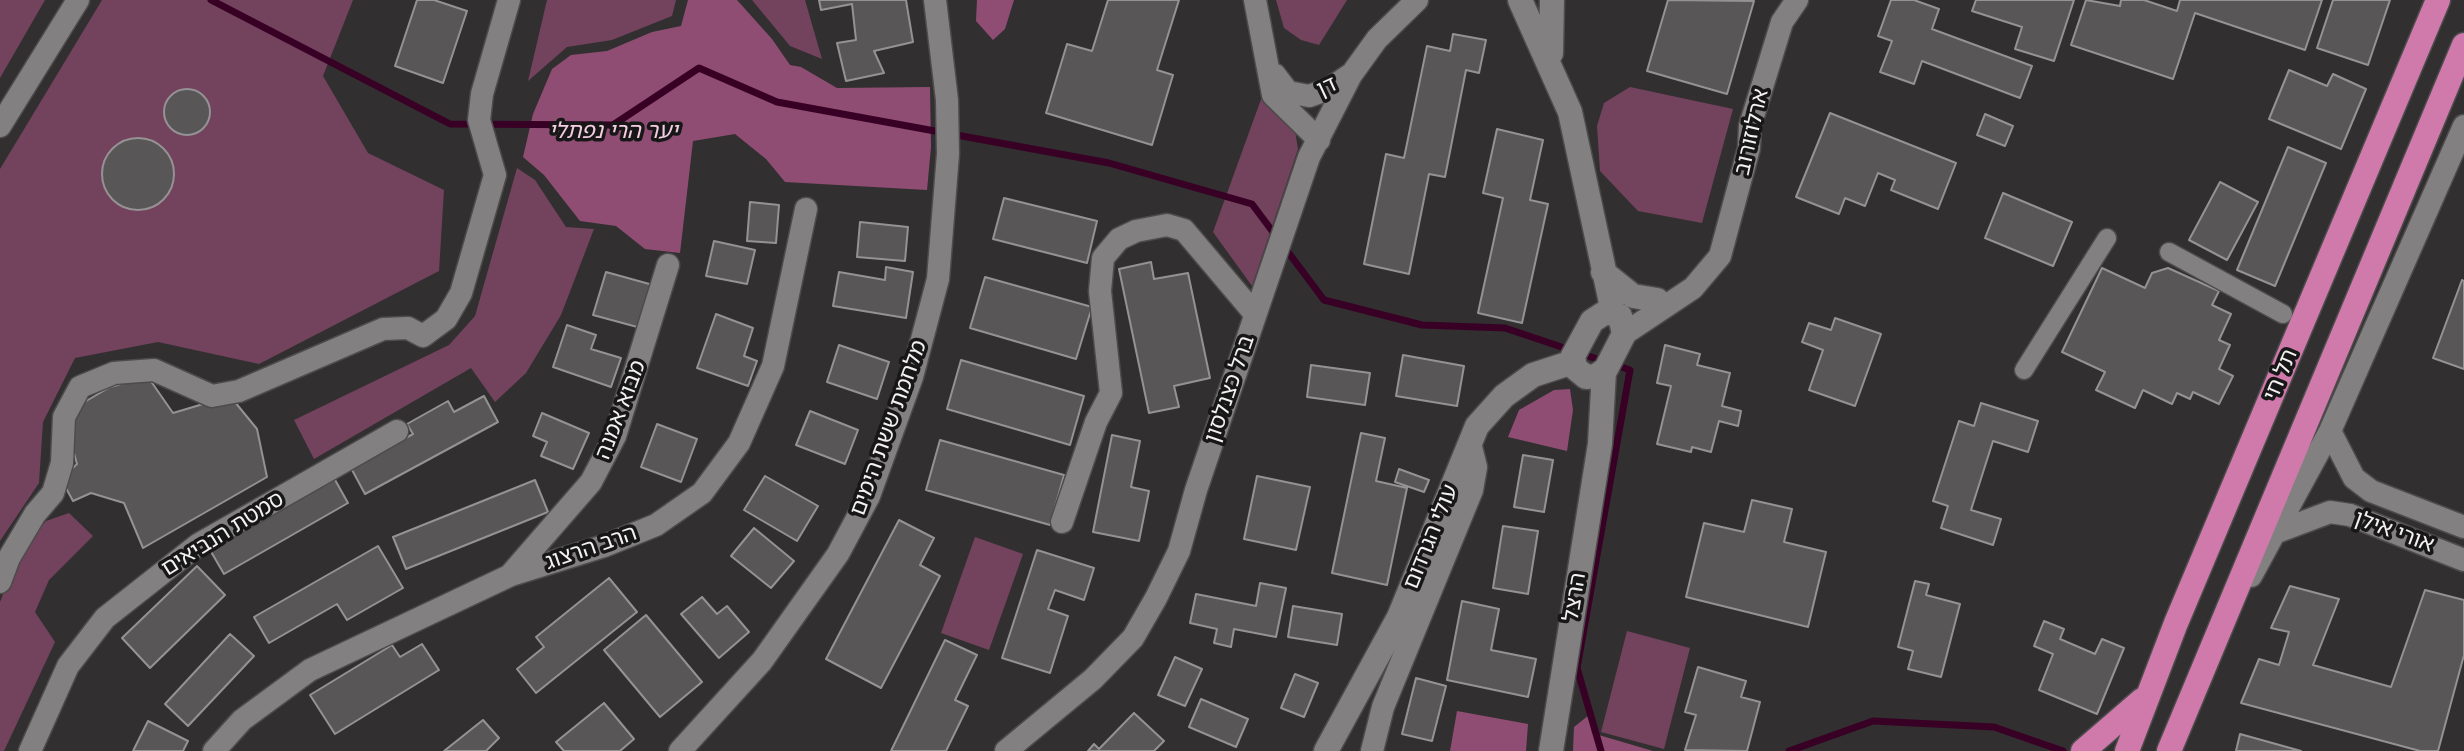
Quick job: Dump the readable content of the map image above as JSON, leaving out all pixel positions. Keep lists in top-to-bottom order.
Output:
{
  "streets": {
    "highway": ["תל חי"],
    "street": [
      "דן",
      "ארלוזורוב",
      "ברל כצנלסון",
      "מבוא אמנה",
      "מלחמת ששת הימים",
      "אורי אילן",
      "סמטת הנביאים",
      "עולי הגרדום",
      "הרב הרצוג",
      "הרצל"
    ]
  },
  "crossings": [
    ["דן", "ברל כצנלסון"],
    ["מבוא אמנה", "הרב הרצוג"],
    ["עולי הגרדום", "הרצל"]
  ],
  "parks": ["יער הרי נפתלי"]
}
